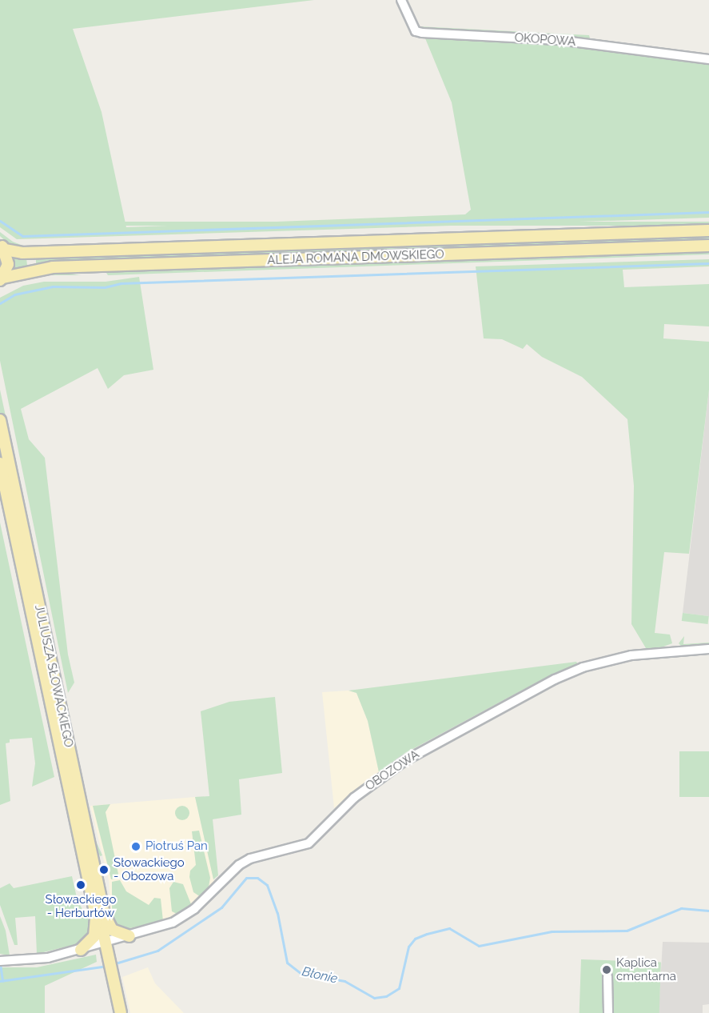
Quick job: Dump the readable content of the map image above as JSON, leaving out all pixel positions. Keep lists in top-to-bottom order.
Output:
{
  "streets": {
    "main road": ["ALEJA ROMANA DMOWSKIEGO", "JULIUSZA SŁOWACKIEGO"],
    "street": ["OKOPOWA", "OBOZOWA"]
  },
  "crossings": [
    ["JULIUSZA SŁOWACKIEGO", "OBOZOWA"]
  ],
  "water": ["Błonie"],
  "places": [
    "Piotruś Pan",
    "Słowackiego - Obozowa",
    "Słowackiego - Herburtów",
    "Kaplica cmentarna"
  ]
}
